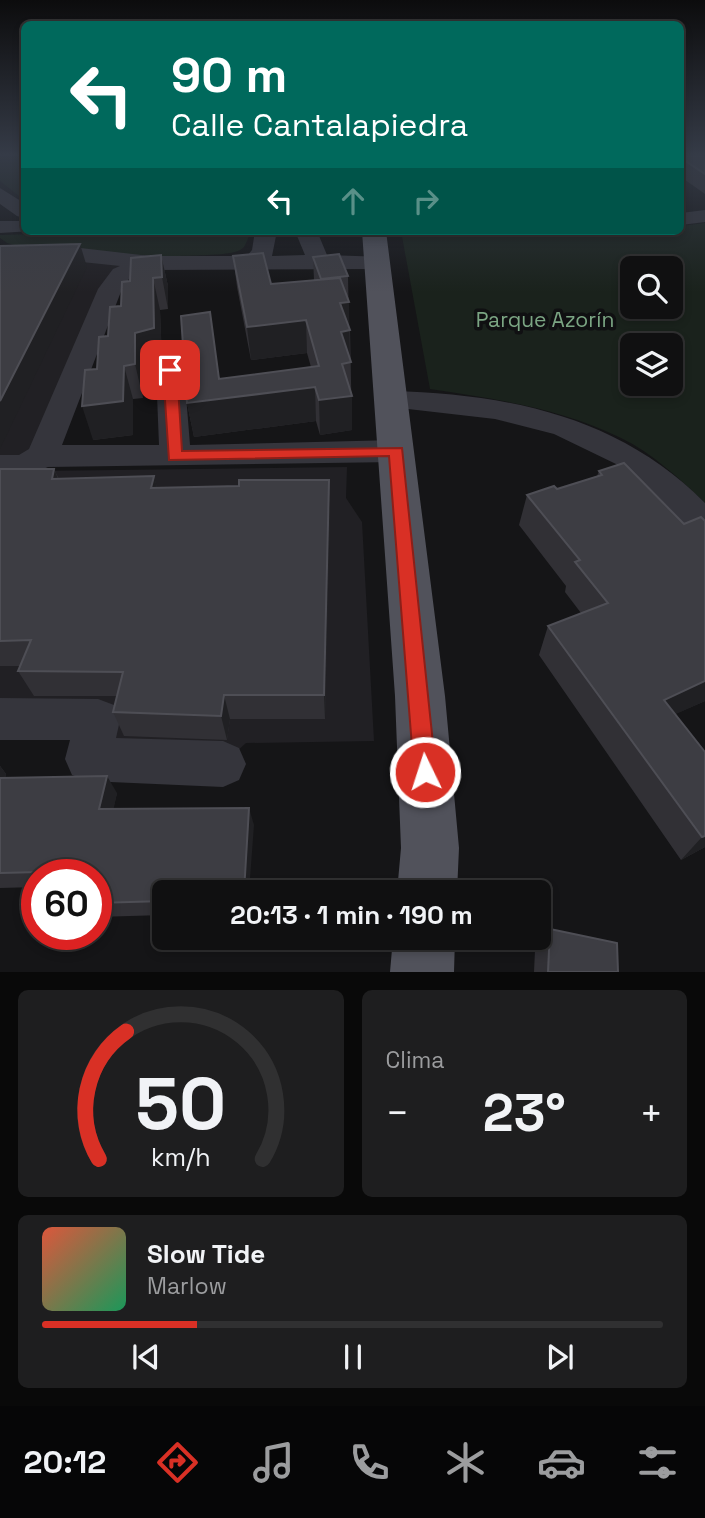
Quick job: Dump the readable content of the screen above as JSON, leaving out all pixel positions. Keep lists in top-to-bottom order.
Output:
{
  "parks": ["Parque Azorín"],
  "page": {
    "turn": ["90 m", "Calle Cantalapiedra"],
    "limit": "60",
    "trip": "20:13 · 1 min · 190 m",
    "tile": "Clima",
    "heat": ["−", "23°", "+"],
    "song": ["Slow Tide", "Marlow"],
    "tabs": "20:12",
    "gauge": ["50", "km/h"]
  }
}
